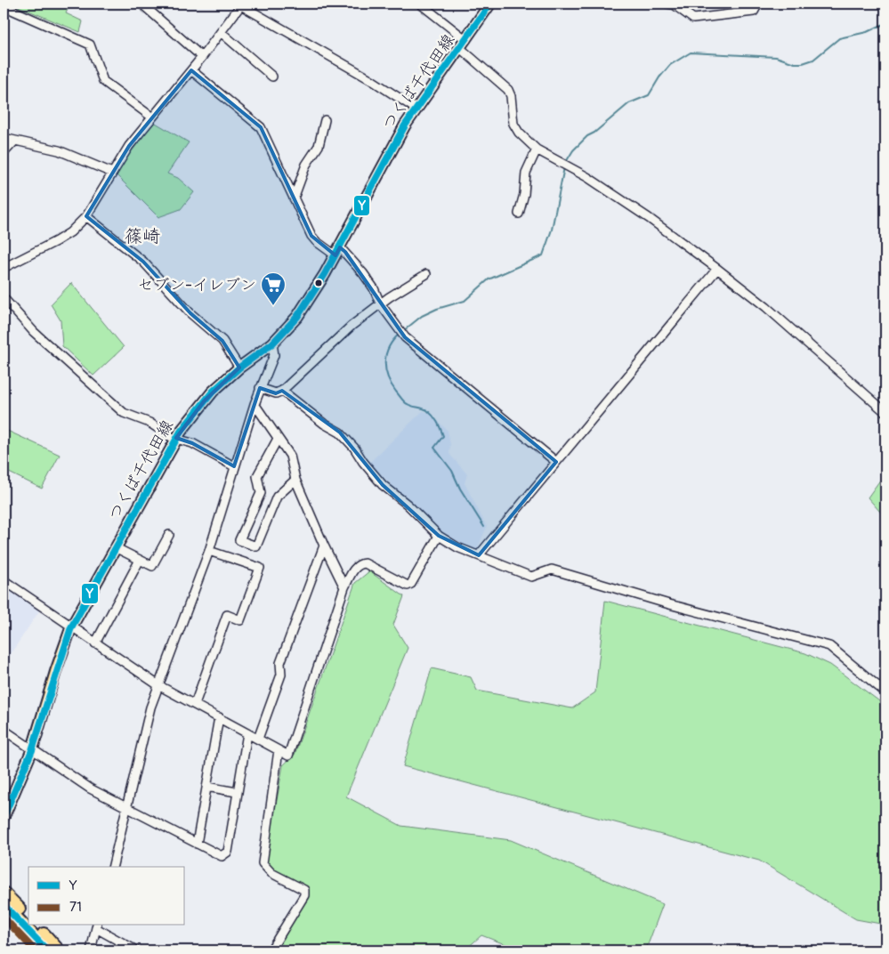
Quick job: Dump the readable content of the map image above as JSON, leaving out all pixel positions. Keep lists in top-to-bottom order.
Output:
{
  "streets": {
    "main road": ["つくば千代田線"]
  },
  "districts": ["篠崎"],
  "places": {
    "supermarket": ["セブン-イレブン"]
  },
  "lines": ["transit line Y", "transit line 71"],
  "legend": ["Y", "71"]
}
